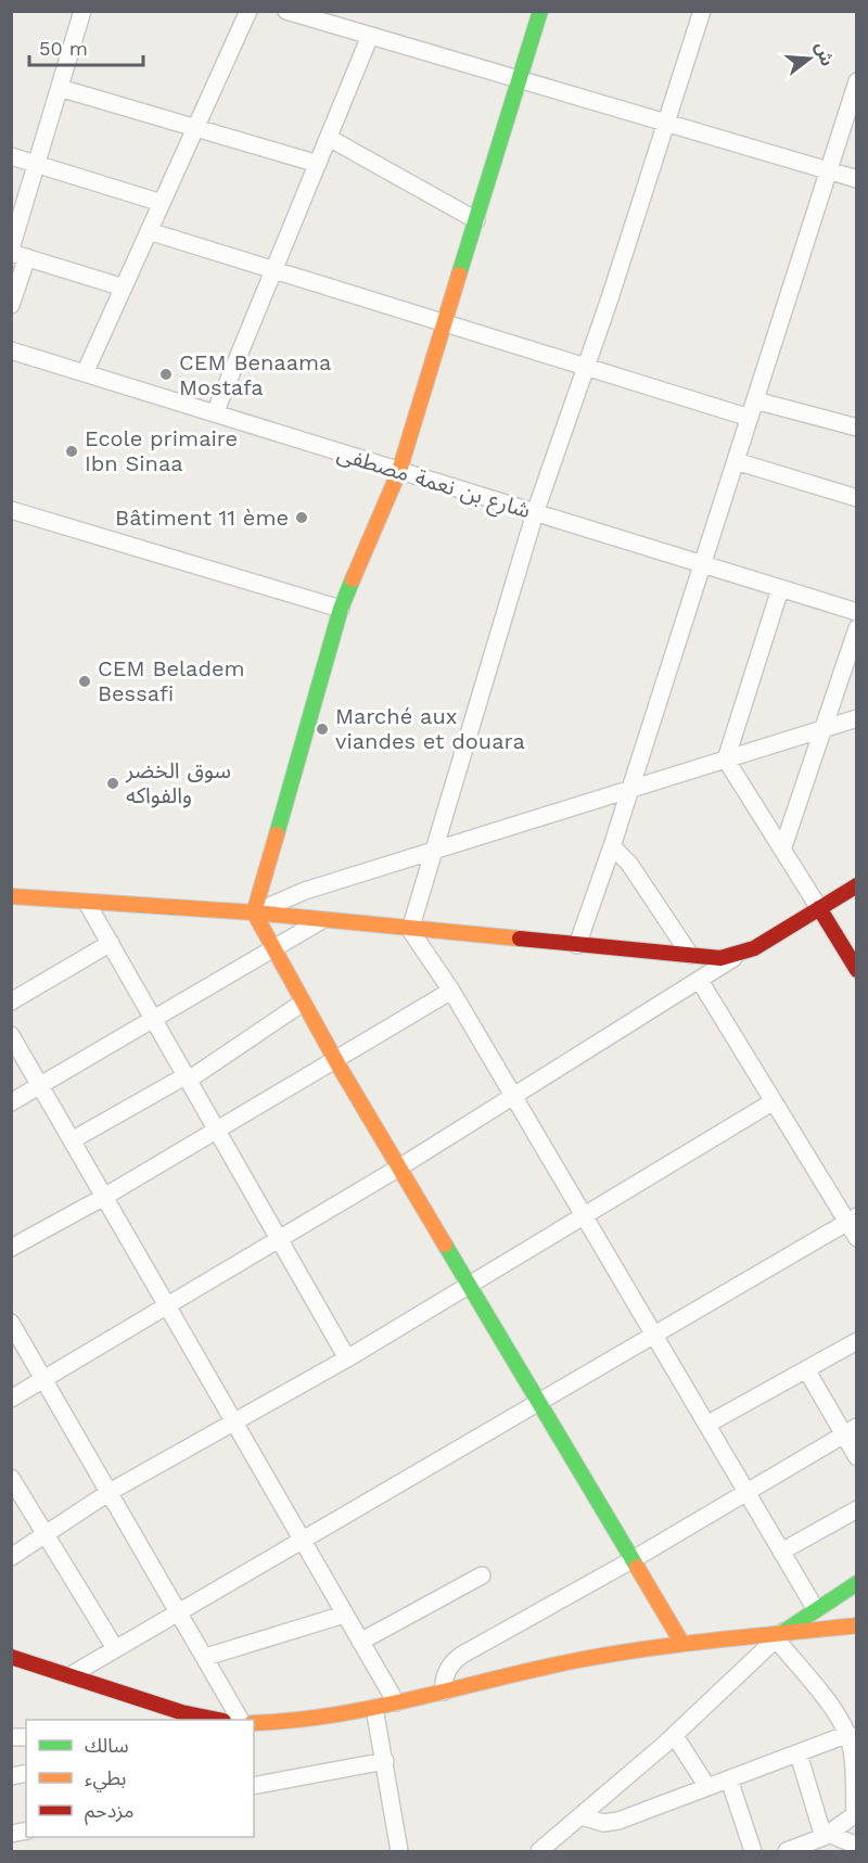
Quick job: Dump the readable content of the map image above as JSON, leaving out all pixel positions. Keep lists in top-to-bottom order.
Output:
{
  "streets": {
    "street": ["شارع بن نعمة مصطفى"]
  },
  "places": [
    "CEM Benaama Mostafa",
    "Ecole primaire Ibn Sinaa",
    "Bâtiment 11 ème",
    "CEM Beladem Bessafi",
    "Marché aux viandes et douara",
    "سوق الخضر والفواكه"
  ],
  "legend": ["سالك", "بطيء", "مزدحم"],
  "scale_bar": "50 m",
  "north": "right"
}
